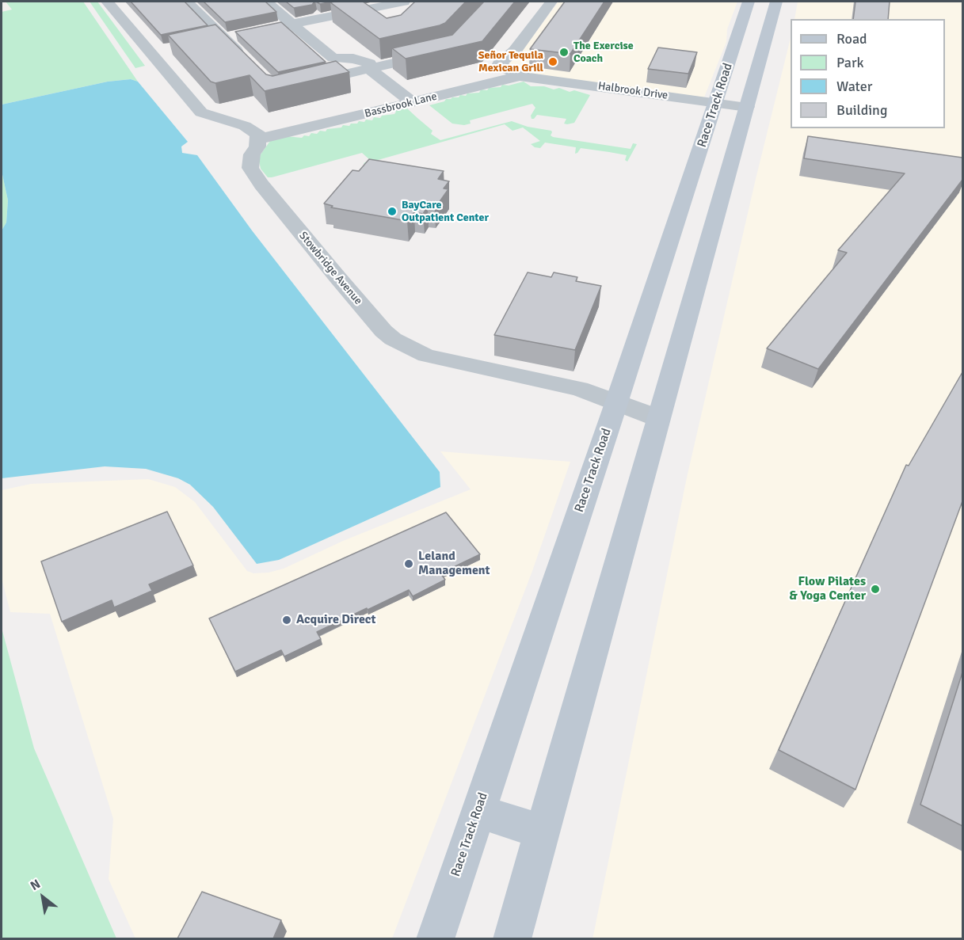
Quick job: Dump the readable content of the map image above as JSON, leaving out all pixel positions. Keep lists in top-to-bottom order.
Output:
{
  "streets": {
    "main road": ["Race Track Road"],
    "street": ["Halbrook Drive", "Bassbrook Lane", "Stowbridge Avenue"]
  },
  "crossings": [
    ["Halbrook Drive", "Bassbrook Lane"],
    ["Halbrook Drive", "Race Track Road"],
    ["Bassbrook Lane", "Stowbridge Avenue"],
    ["Race Track Road", "Stowbridge Avenue"]
  ],
  "places": [
    "The Exercise Coach",
    "Señor Tequila Mexican Grill",
    "BayCare Outpatient Center",
    "Leland Management",
    "Flow Pilates & Yoga Center",
    "Acquire Direct"
  ],
  "legend": [
    "Road",
    "Park",
    "Water",
    "Building"
  ],
  "north": "top left"
}
